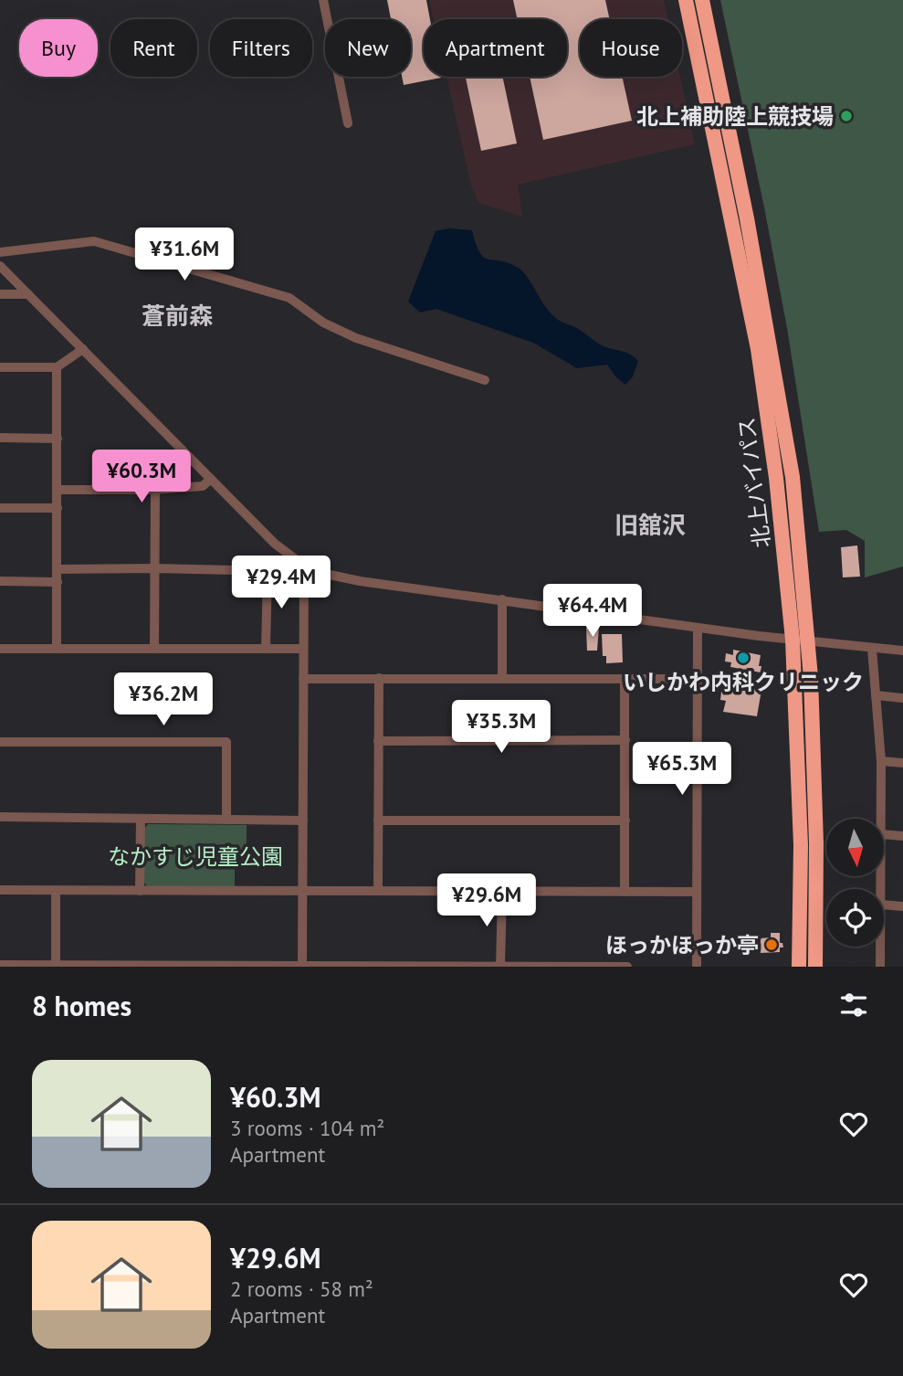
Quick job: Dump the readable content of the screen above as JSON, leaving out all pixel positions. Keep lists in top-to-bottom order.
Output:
{
  "streets": {
    "highway": ["北上バイパス"]
  },
  "districts": ["蒼前森", "旧舘沢"],
  "parks": ["なかすじ児童公園"],
  "places": ["北上補助陸上競技場", "いしかわ内科クリニック", "ほっかほっか亭"],
  "north": "bottom",
  "page": {
    "chip": [
      "Buy",
      "Rent",
      "Filters",
      "New",
      "Apartment",
      "House"
    ],
    "price": [
      "¥31.6M",
      "¥60.3M",
      "¥29.4M",
      "¥64.4M",
      "¥36.2M",
      "¥35.3M",
      "¥65.3M",
      "¥29.6M"
    ],
    "heading": "8 homes",
    "list": [
      {
        "name": "¥60.3M",
        "note": "3 rooms · 104 m² · Apartment"
      },
      {
        "name": "¥29.6M",
        "note": "2 rooms · 58 m² · Apartment"
      }
    ]
  }
}
